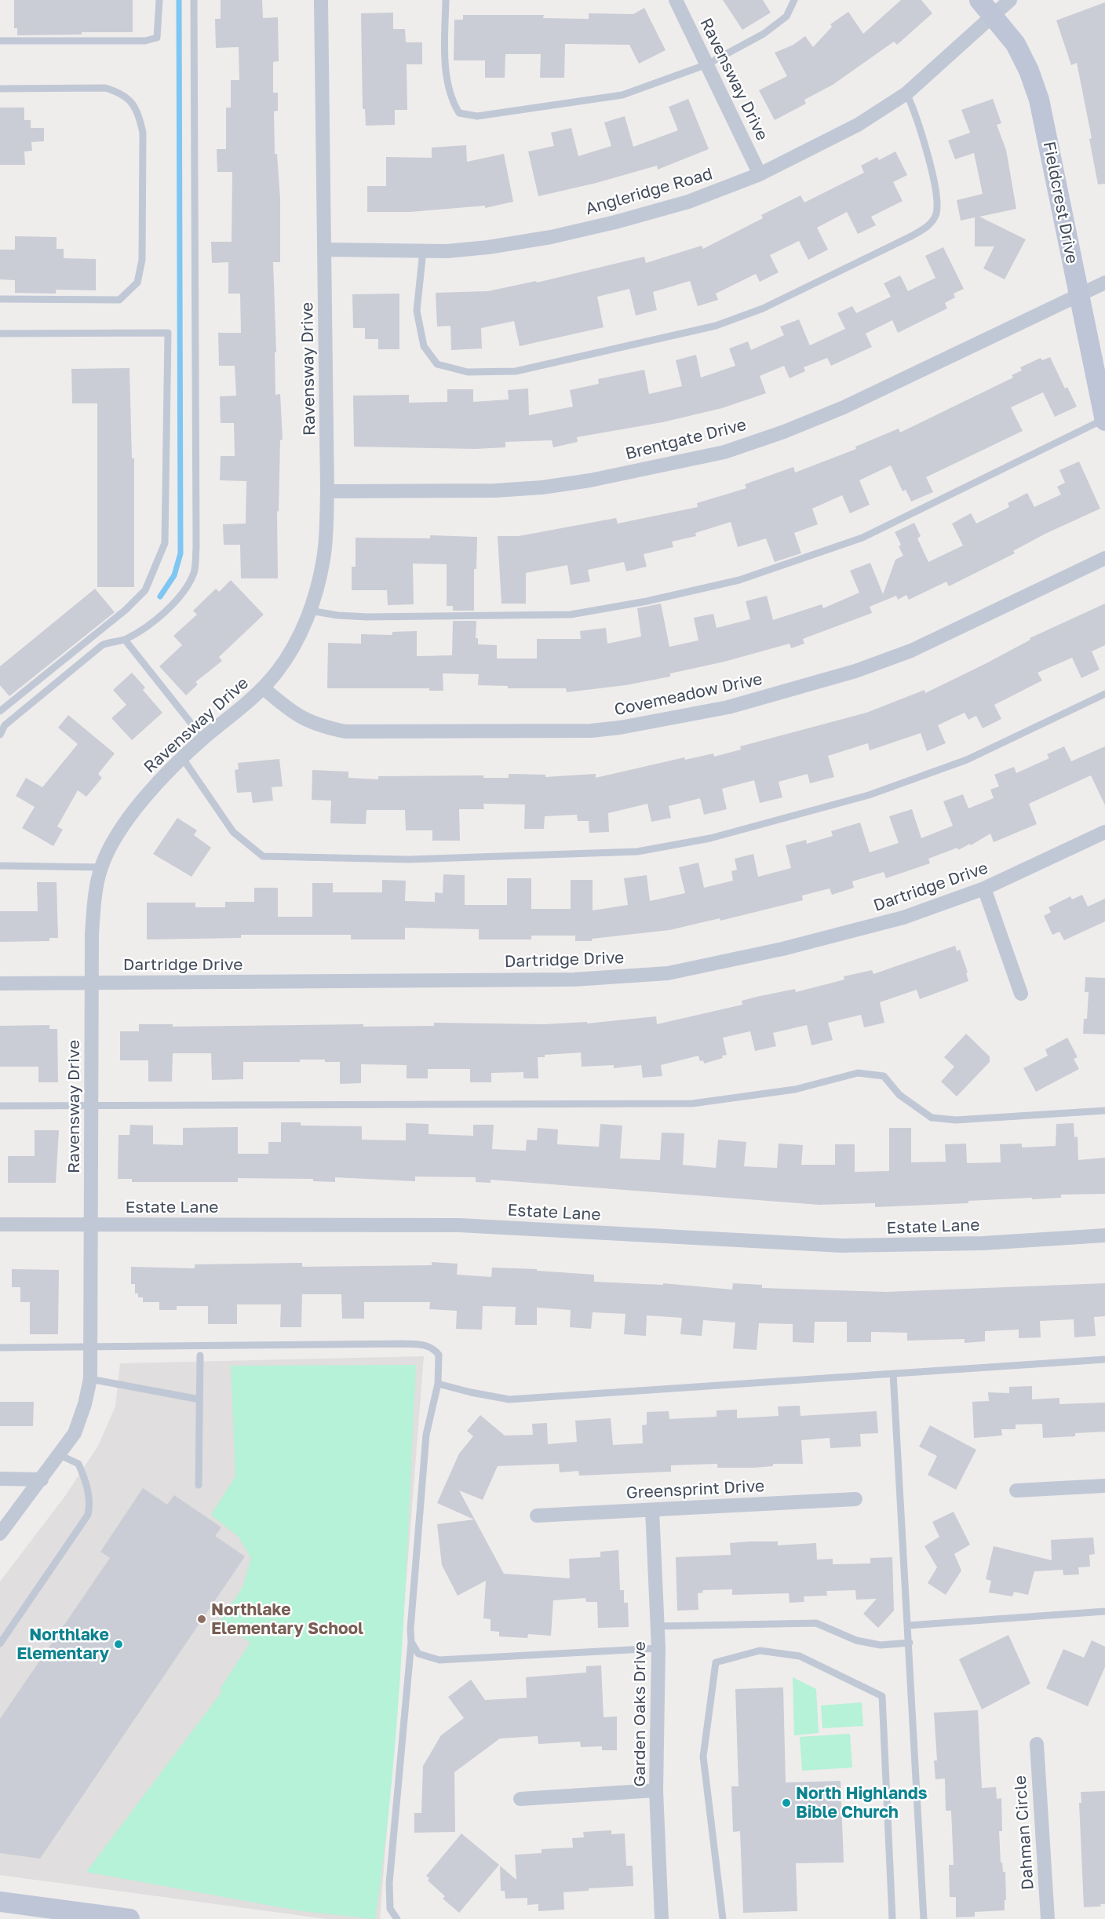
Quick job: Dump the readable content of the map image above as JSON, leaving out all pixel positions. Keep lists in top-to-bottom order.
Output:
{
  "streets": {
    "street": [
      "Ravensway Drive",
      "Angleridge Road",
      "Fieldcrest Drive",
      "Brentgate Drive",
      "Covemeadow Drive",
      "Dartridge Drive",
      "Estate Lane",
      "Greensprint Drive",
      "Garden Oaks Drive",
      "Dahman Circle"
    ]
  },
  "crossings": [
    ["Ravensway Drive", "Angleridge Road"],
    ["Ravensway Drive", "Brentgate Drive"],
    ["Ravensway Drive", "Covemeadow Drive"],
    ["Ravensway Drive", "Dartridge Drive"],
    ["Ravensway Drive", "Estate Lane"],
    ["Angleridge Road", "Fieldcrest Drive"],
    ["Fieldcrest Drive", "Brentgate Drive"],
    ["Greensprint Drive", "Garden Oaks Drive"]
  ],
  "places": ["Northlake Elementary School", "Northlake Elementary", "North Highlands Bible Church"]
}
